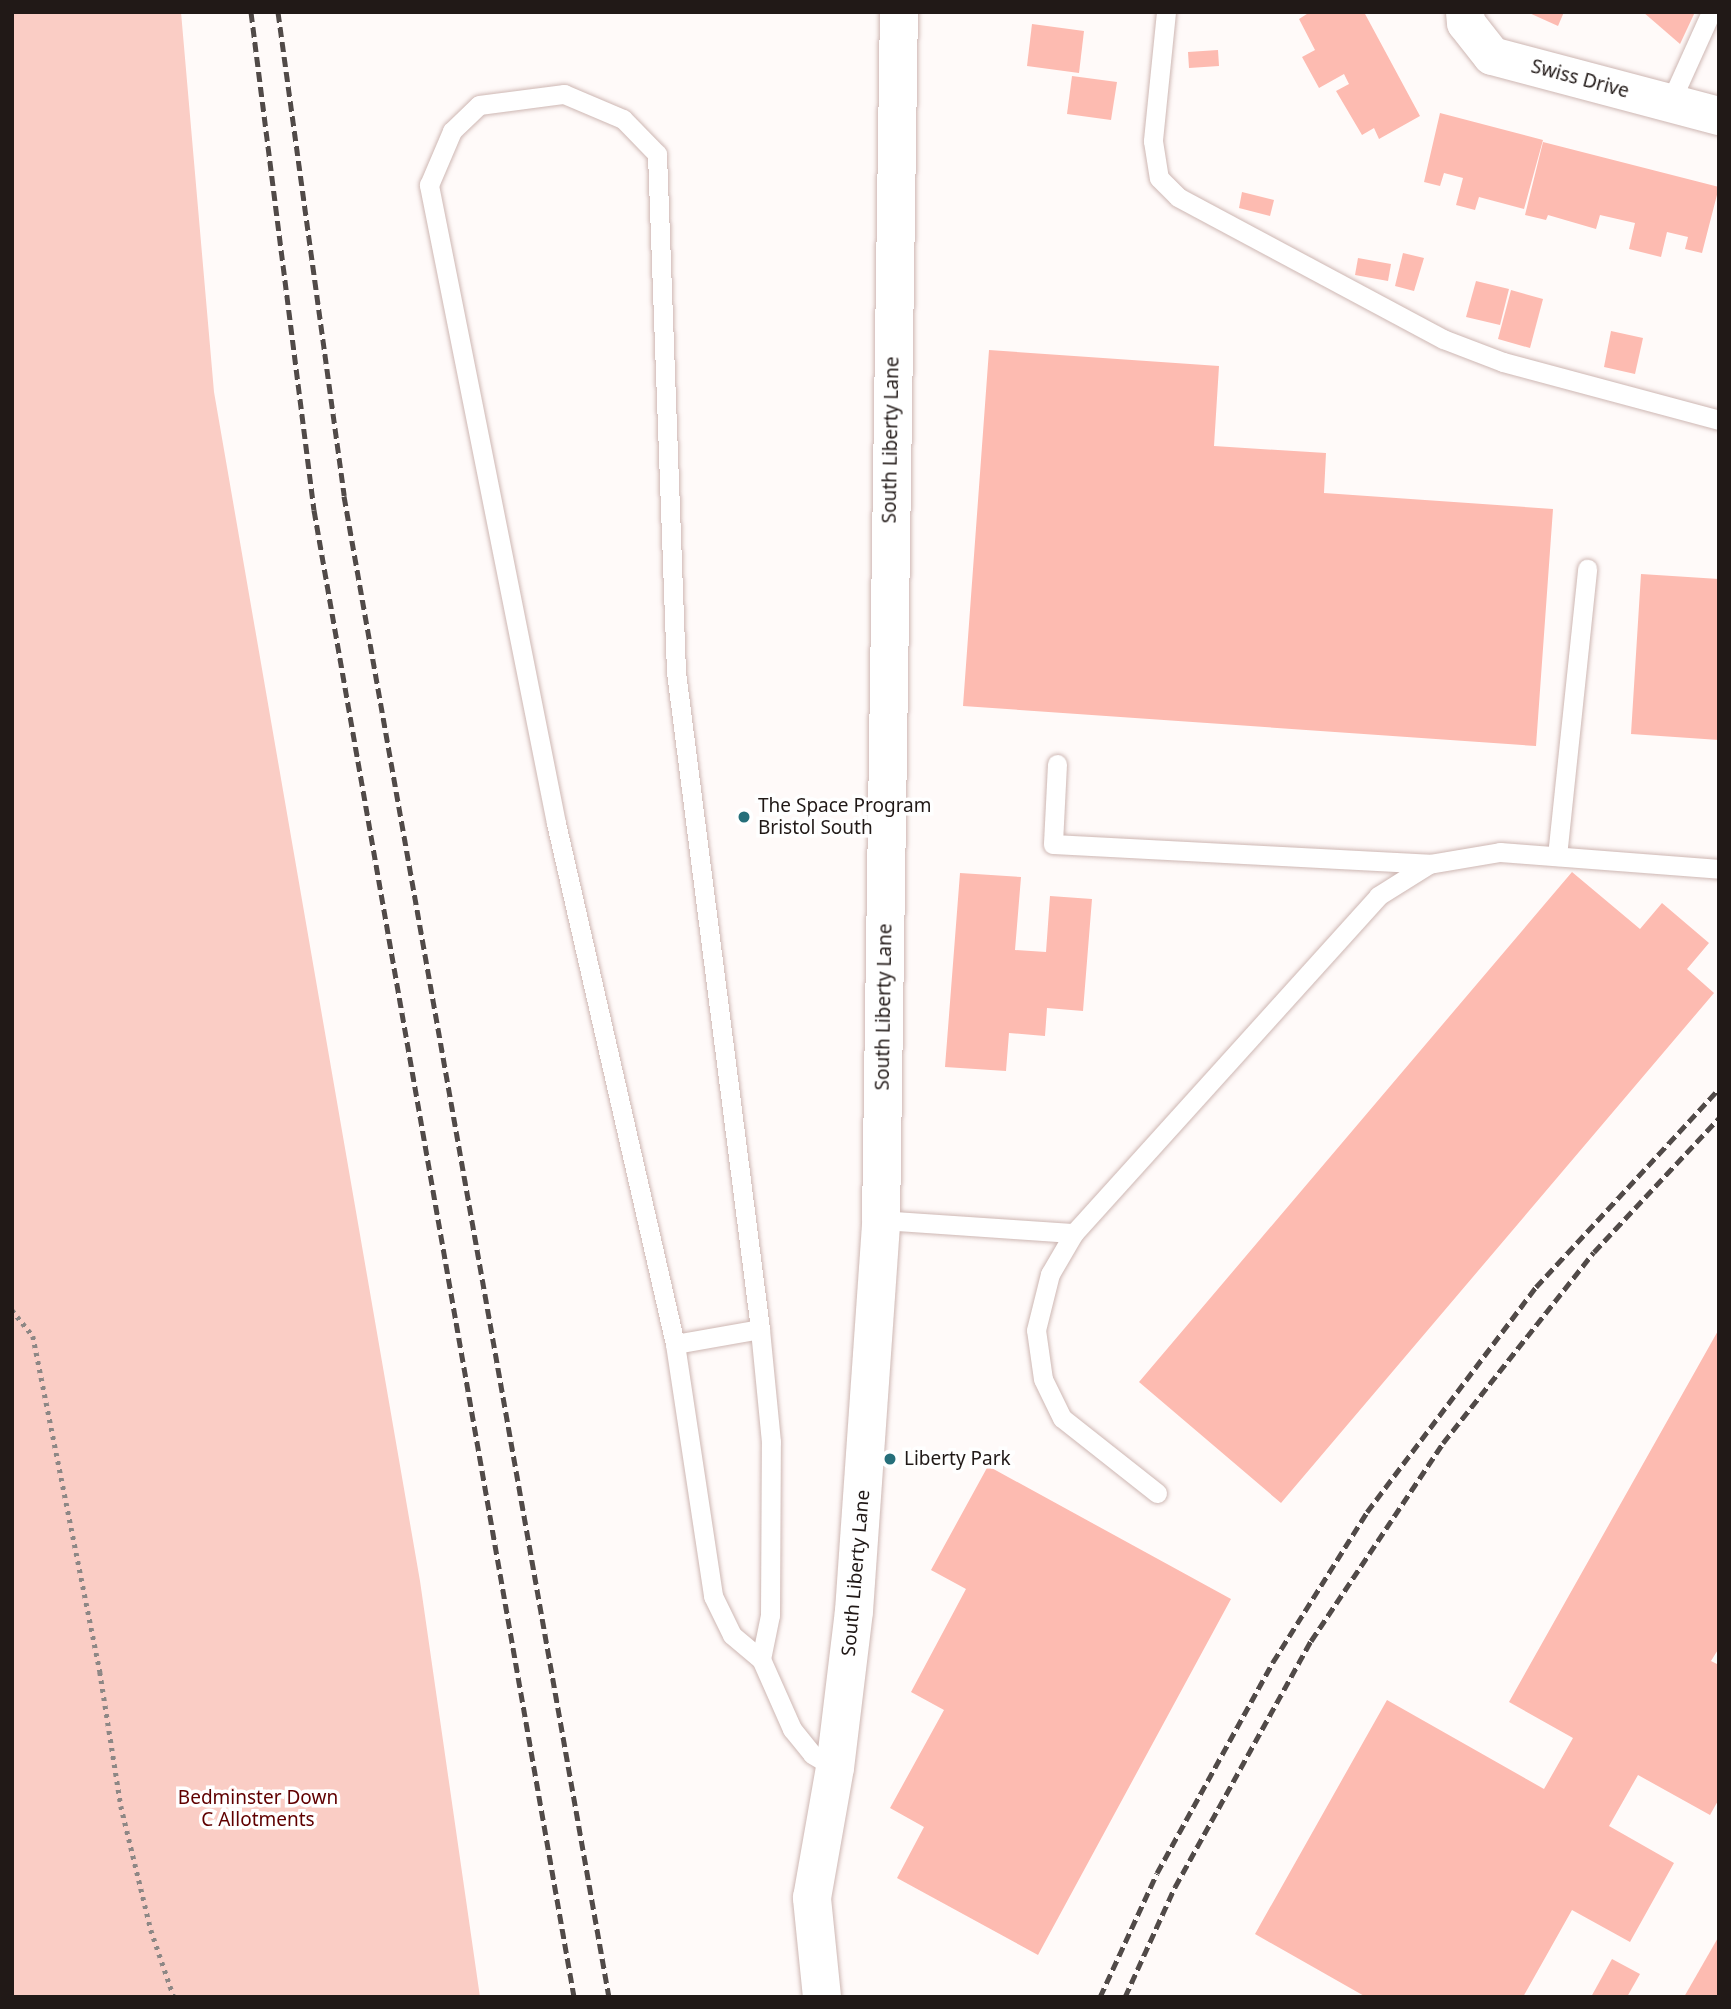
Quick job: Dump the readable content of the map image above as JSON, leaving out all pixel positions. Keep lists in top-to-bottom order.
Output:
{
  "streets": {
    "street": ["Swiss Drive", "South Liberty Lane"]
  },
  "parks": ["Bedminster Down C Allotments"],
  "places": ["The Space Program Bristol South", "Liberty Park"]
}
